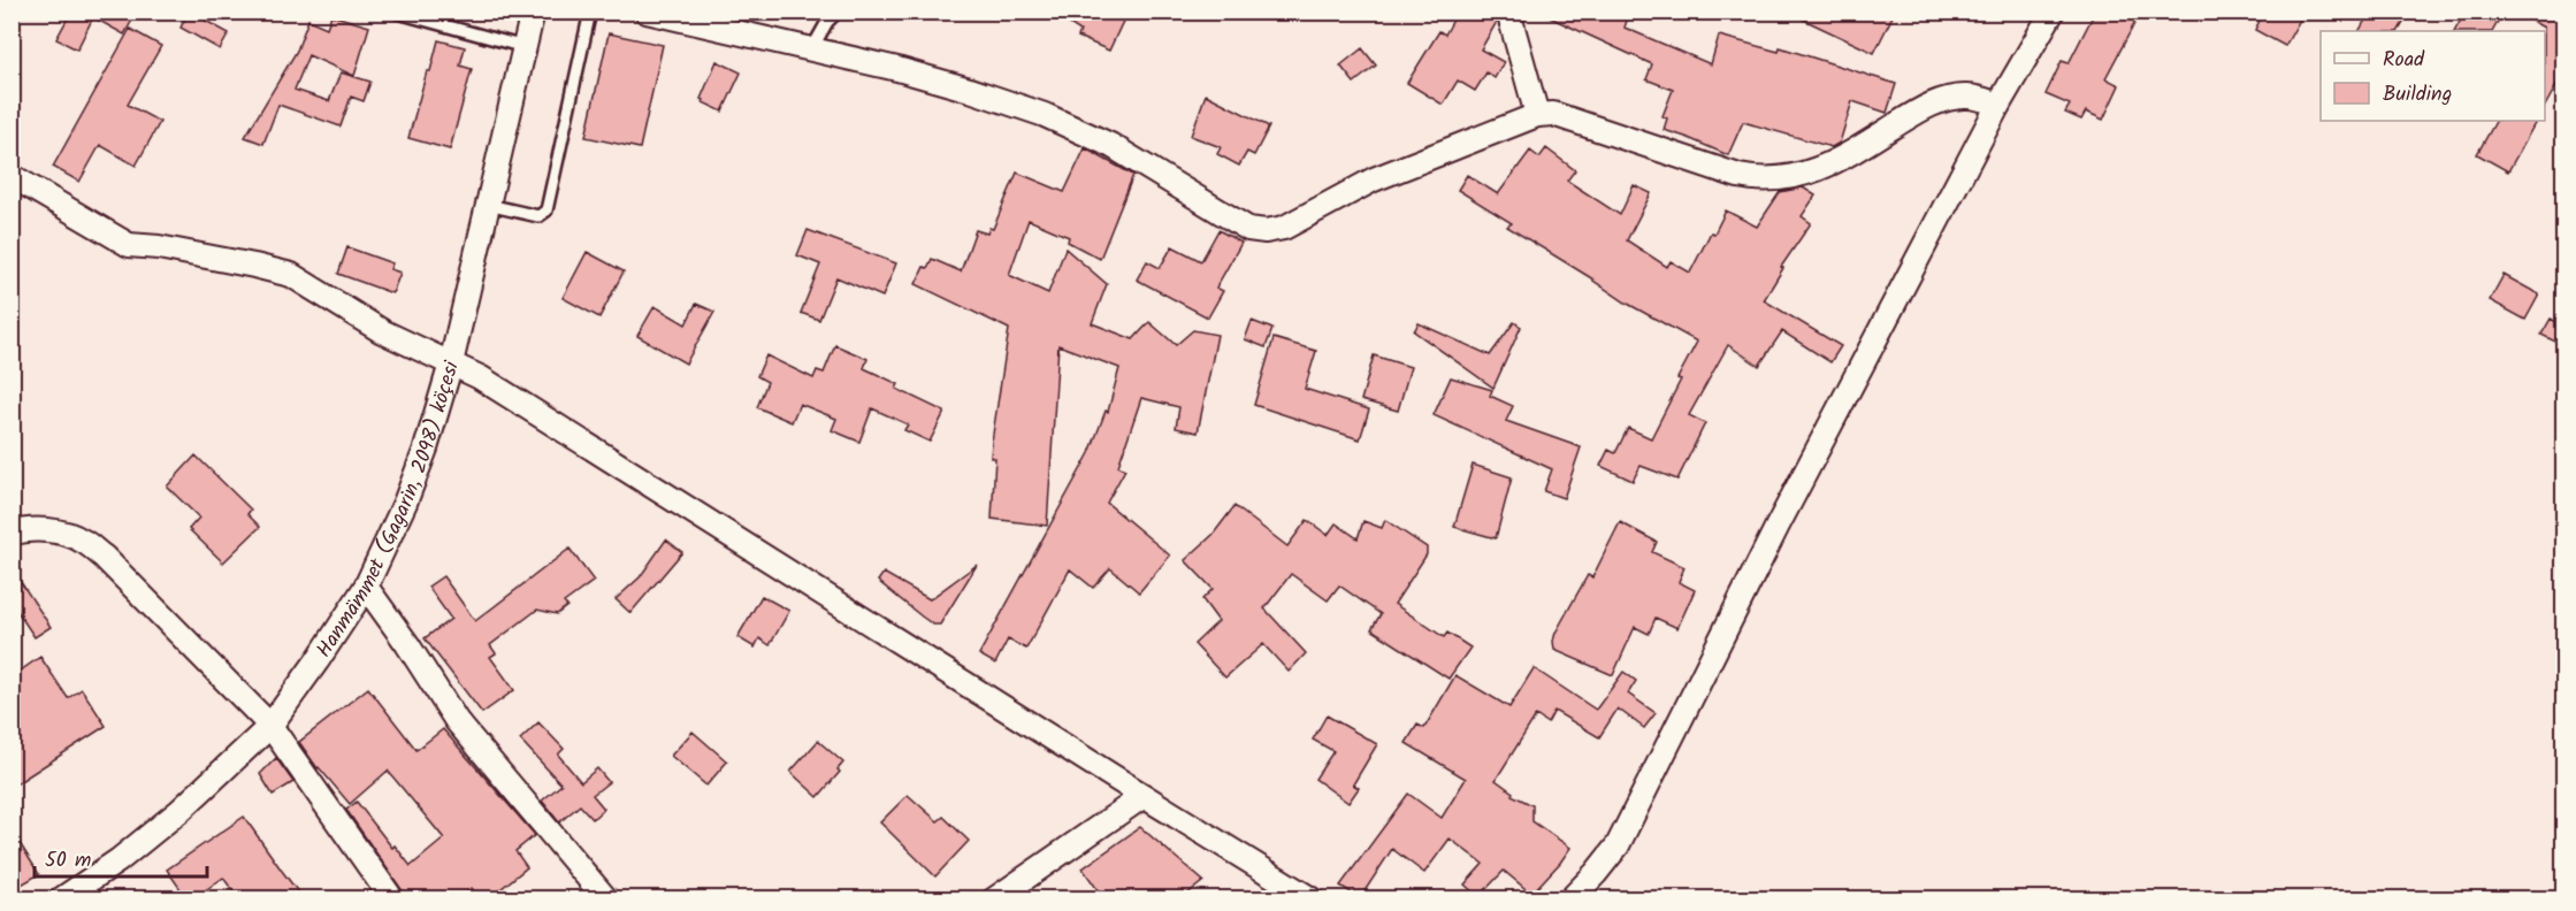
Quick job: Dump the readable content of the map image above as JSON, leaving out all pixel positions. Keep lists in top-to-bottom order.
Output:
{
  "streets": {
    "street": ["Hanmämmet (Gagarin, 2098) köçesi"]
  },
  "legend": ["Road", "Building"],
  "scale_bar": "50 m"
}
